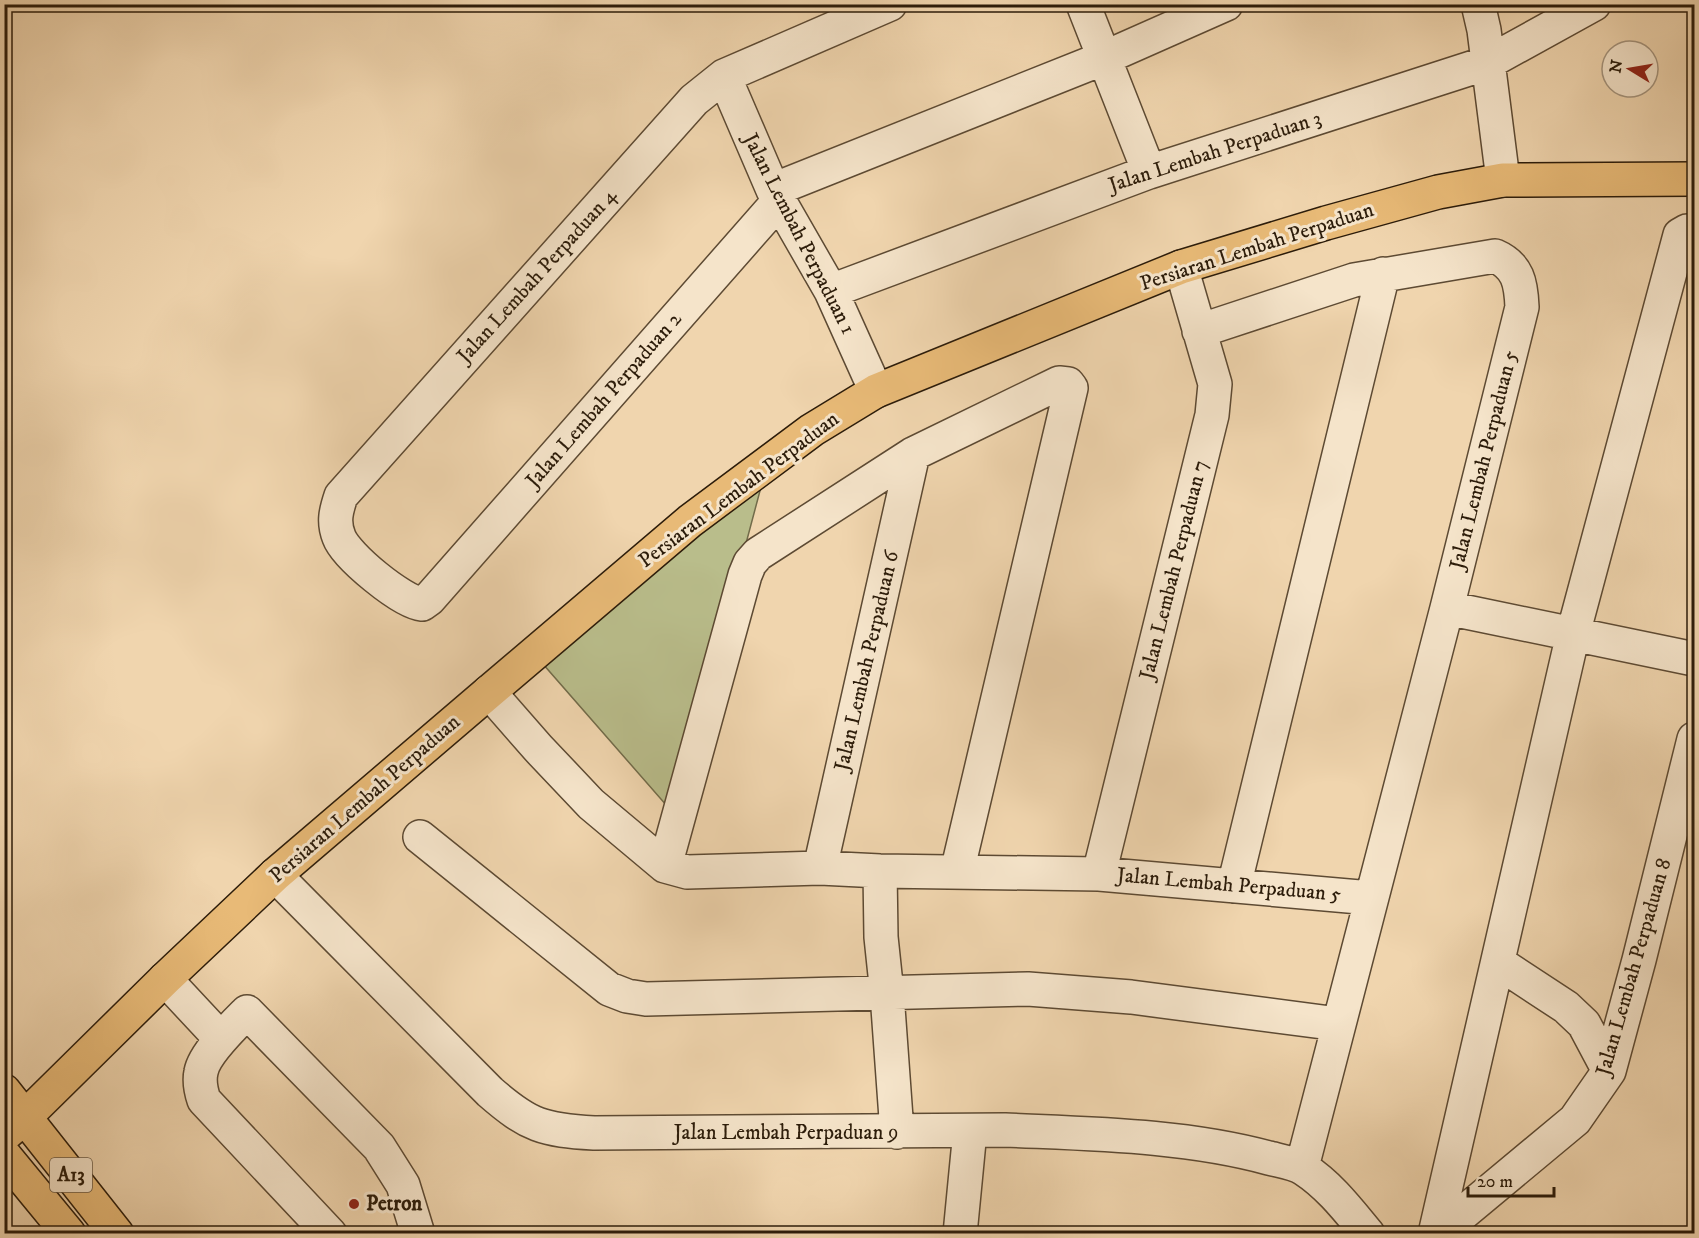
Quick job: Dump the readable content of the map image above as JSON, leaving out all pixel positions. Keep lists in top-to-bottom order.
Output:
{
  "streets": {
    "main road": ["Persiaran Lembah Perpaduan", "A13"],
    "street": [
      "Jalan Lembah Perpaduan 3",
      "Jalan Lembah Perpaduan 1",
      "Jalan Lembah Perpaduan 4",
      "Jalan Lembah Perpaduan 2",
      "Jalan Lembah Perpaduan 5",
      "Jalan Lembah Perpaduan 7",
      "Jalan Lembah Perpaduan 6",
      "Jalan Lembah Perpaduan 8",
      "Jalan Lembah Perpaduan 9"
    ]
  },
  "crossings": [
    ["Jalan Lembah Perpaduan 3", "Jalan Lembah Perpaduan 1"],
    ["Jalan Lembah Perpaduan 1", "Persiaran Lembah Perpaduan"],
    ["Jalan Lembah Perpaduan 1", "Jalan Lembah Perpaduan 4"],
    ["Jalan Lembah Perpaduan 1", "Jalan Lembah Perpaduan 2"],
    ["Persiaran Lembah Perpaduan", "Jalan Lembah Perpaduan 5"],
    ["Persiaran Lembah Perpaduan", "Jalan Lembah Perpaduan 7"],
    ["Persiaran Lembah Perpaduan", "Jalan Lembah Perpaduan 9"],
    ["Persiaran Lembah Perpaduan", "A13"],
    ["Jalan Lembah Perpaduan 4", "Jalan Lembah Perpaduan 2"],
    ["Jalan Lembah Perpaduan 5", "Jalan Lembah Perpaduan 7"],
    ["Jalan Lembah Perpaduan 5", "Jalan Lembah Perpaduan 6"]
  ],
  "places": ["Petron"],
  "scale_bar": "20 m",
  "north": "left"
}
